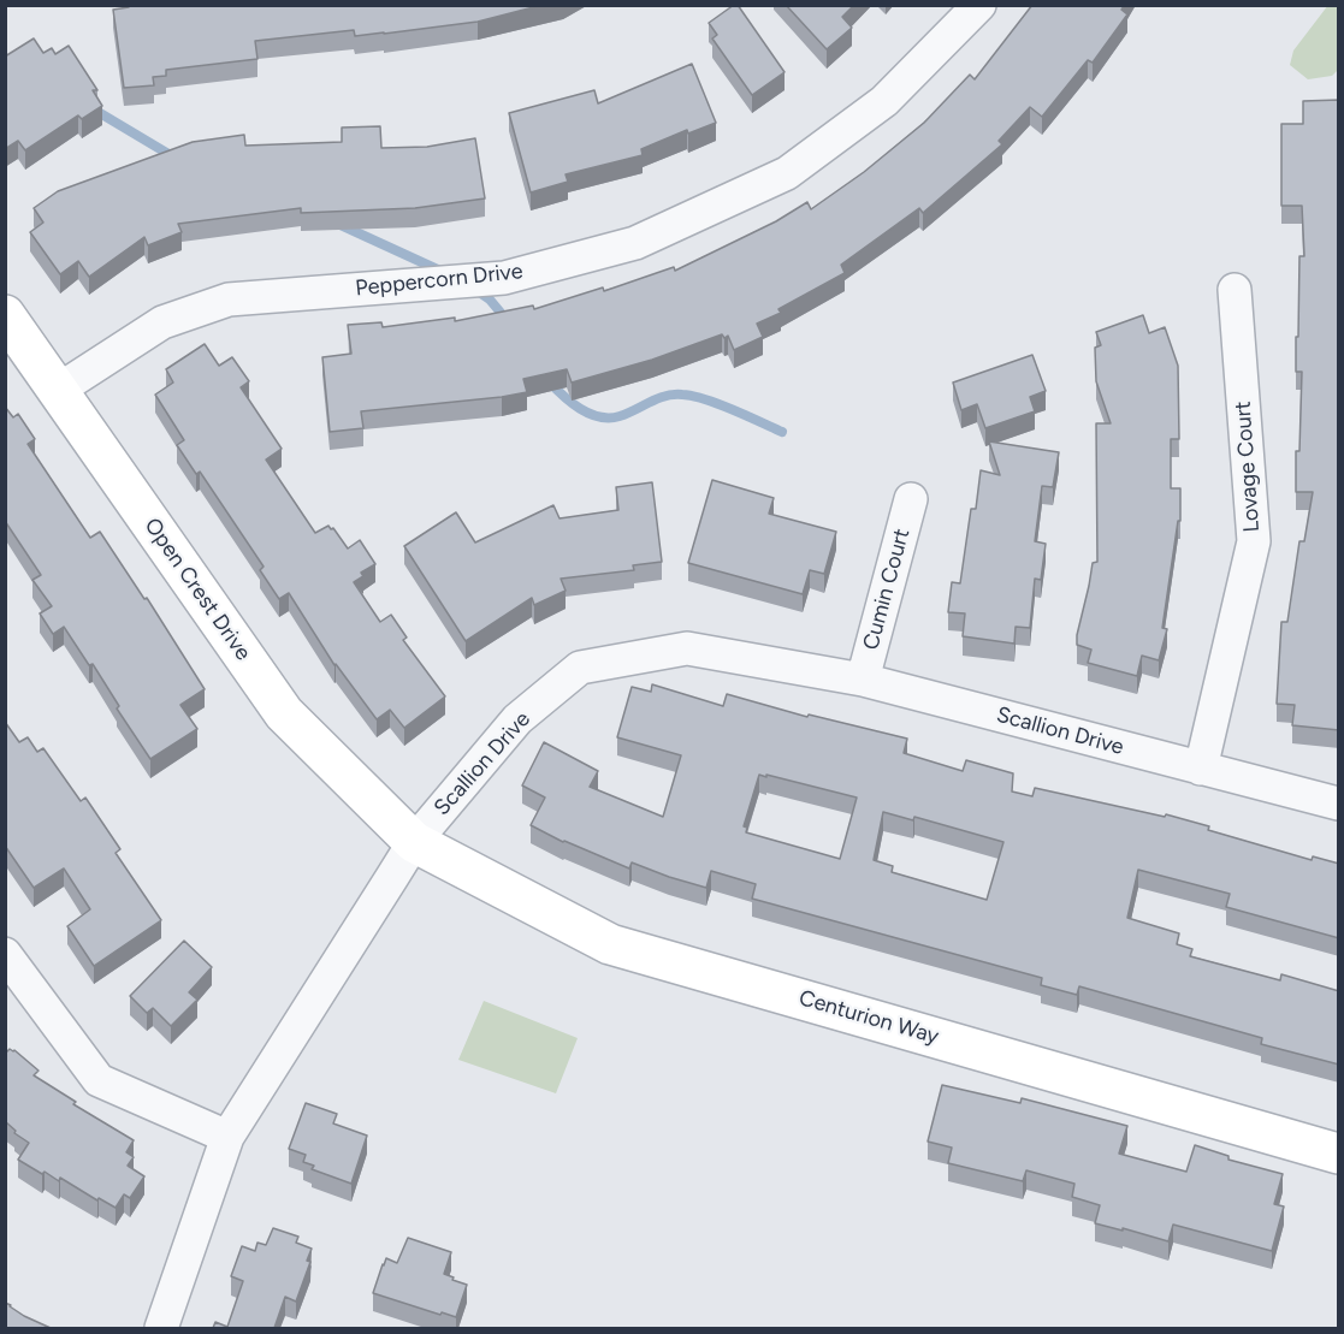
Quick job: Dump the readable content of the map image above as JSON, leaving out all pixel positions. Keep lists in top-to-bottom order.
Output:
{
  "streets": {
    "street": [
      "Peppercorn Drive",
      "Lovage Court",
      "Open Crest Drive",
      "Cumin Court",
      "Scallion Drive",
      "Centurion Way"
    ]
  },
  "crossings": [
    ["Peppercorn Drive", "Open Crest Drive"],
    ["Lovage Court", "Scallion Drive"],
    ["Open Crest Drive", "Scallion Drive"],
    ["Open Crest Drive", "Centurion Way"],
    ["Cumin Court", "Scallion Drive"],
    ["Scallion Drive", "Centurion Way"]
  ]
}
